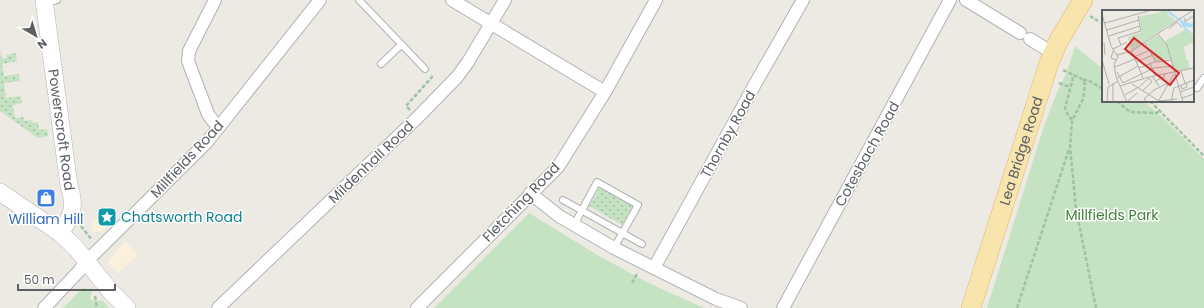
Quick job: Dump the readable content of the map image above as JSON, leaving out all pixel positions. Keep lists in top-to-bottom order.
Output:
{
  "streets": {
    "main road": ["Lea Bridge Road"],
    "street": [
      "Powerscroft Road",
      "Thornby Road",
      "Cotesbach Road",
      "Millfields Road",
      "Mildenhall Road",
      "Fletching Road"
    ]
  },
  "parks": ["Millfields Park"],
  "places": {
    "shop": ["William Hill"],
    "place": ["Chatsworth Road"]
  },
  "scale_bar": "50 m",
  "north": "bottom right"
}
